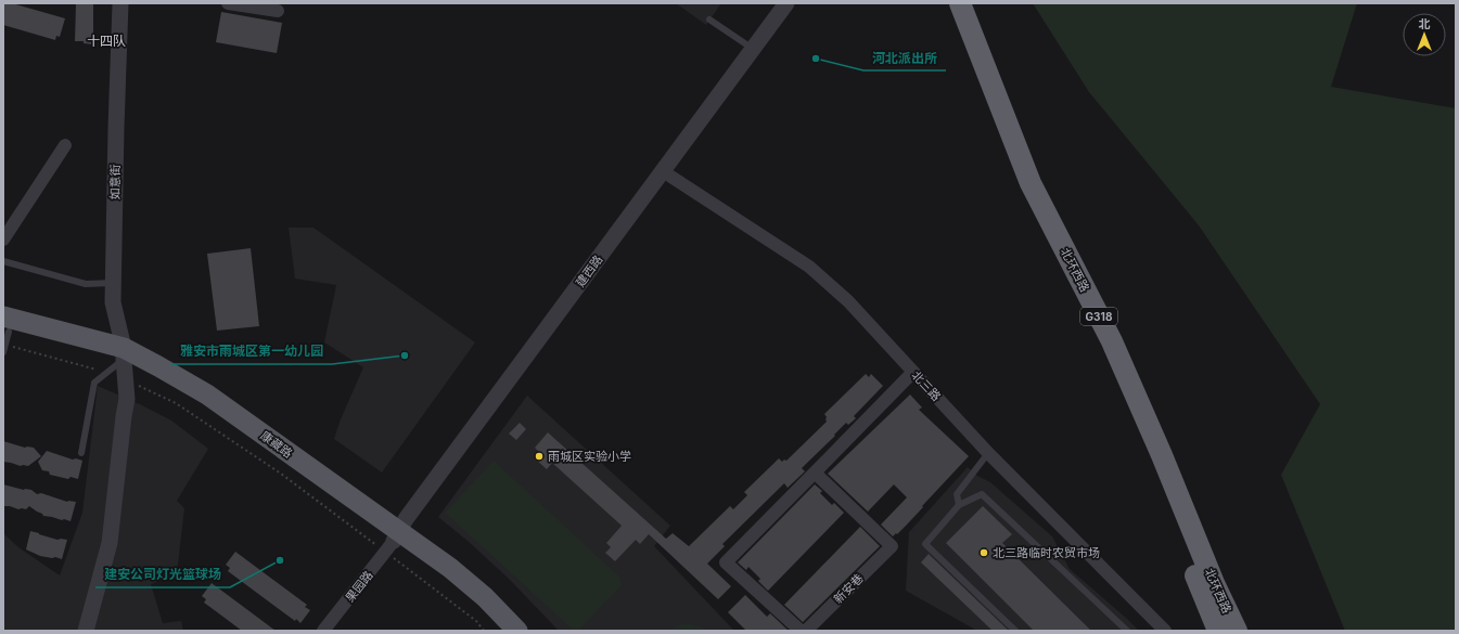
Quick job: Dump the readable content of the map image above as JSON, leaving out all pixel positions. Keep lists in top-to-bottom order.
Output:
{
  "streets": {
    "highway": ["北环西路", "G318"],
    "main road": ["康藏路"],
    "street": [
      "如意街",
      "建西路",
      "北三路",
      "果园路",
      "新安巷"
    ]
  },
  "crossings": [
    ["如意街", "康藏路"],
    ["建西路", "北三路"],
    ["建西路", "康藏路"],
    ["建西路", "果园路"],
    ["康藏路", "果园路"]
  ],
  "districts": ["十四队"],
  "places": [
    "河北派出所",
    "雅安市雨城区第一幼儿园",
    "雨城区实验小学",
    "北三路临时农贸市场",
    "建安公司灯光篮球场"
  ],
  "north": "top"
}
